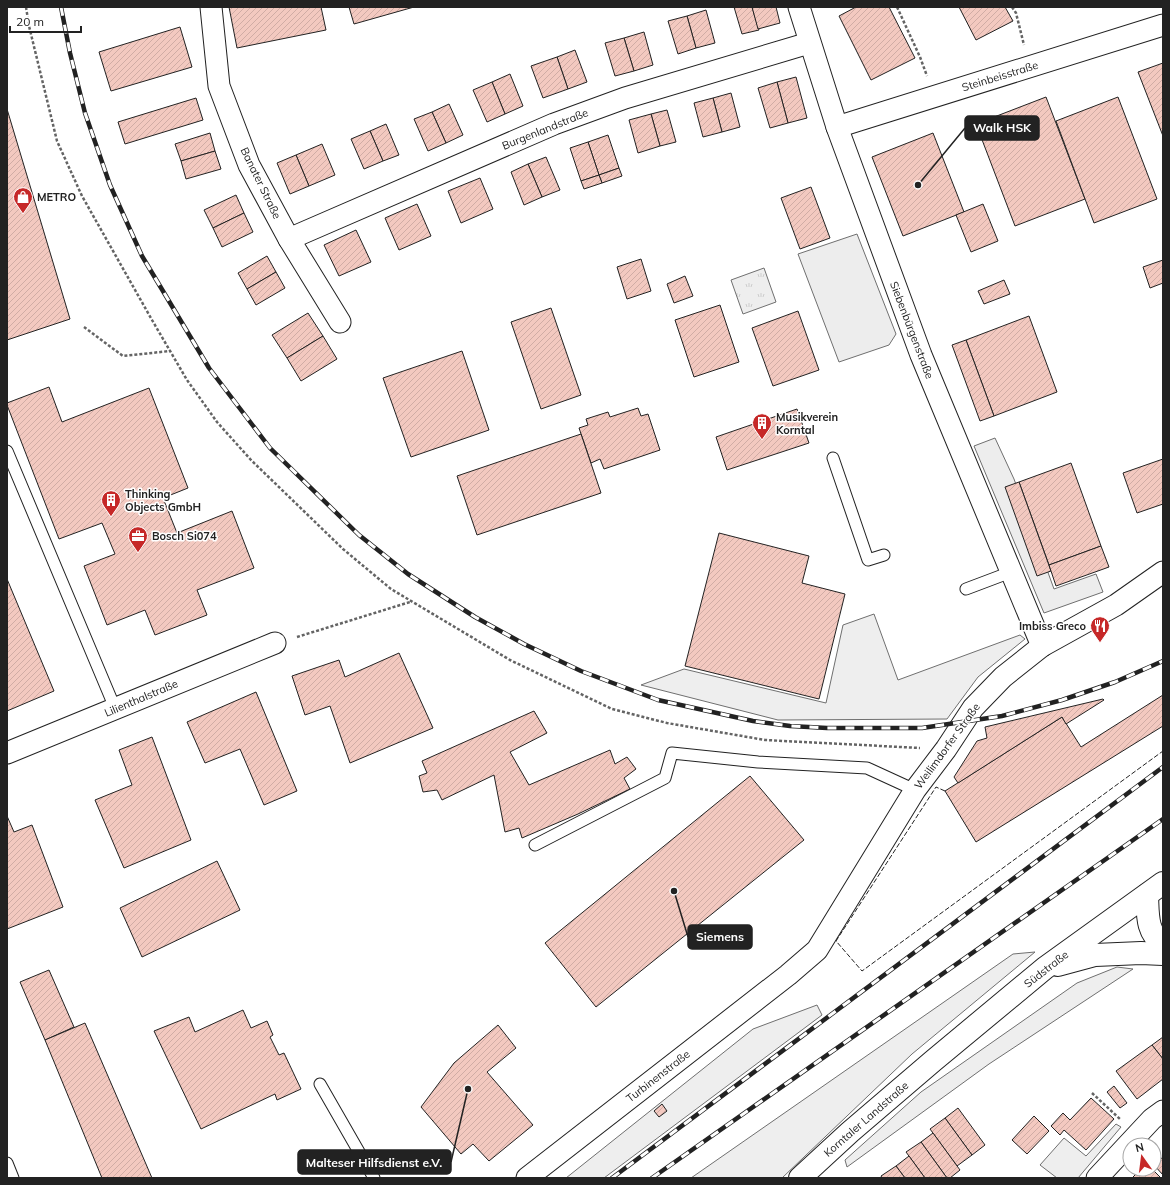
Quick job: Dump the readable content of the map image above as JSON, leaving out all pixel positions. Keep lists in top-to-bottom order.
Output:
{
  "streets": {
    "main road": ["Südstraße", "Korntaler Landstraße"],
    "street": [
      "Steinbeisstraße",
      "Burgenlandstraße",
      "Banater Straße",
      "Siebenbürgenstraße",
      "Lilienthalstraße",
      "Weilimdorfer Straße",
      "Turbinenstraße"
    ]
  },
  "crossings": [
    ["Steinbeisstraße", "Siebenbürgenstraße"],
    ["Burgenlandstraße", "Banater Straße"],
    ["Burgenlandstraße", "Siebenbürgenstraße"],
    ["Siebenbürgenstraße", "Weilimdorfer Straße"],
    ["Weilimdorfer Straße", "Turbinenstraße"],
    ["Südstraße", "Korntaler Landstraße"]
  ],
  "places": {
    "other": ["Walk HSK", "Siemens", "Malteser Hilfsdienst e.V."],
    "shop": ["METRO"],
    "building": ["Musikverein Korntal", "Thinking Objects GmbH"],
    "office": ["Bosch Si074"],
    "restaurant": ["Imbiss Greco"]
  },
  "scale_bar": "20 m",
  "north": "top"
}
